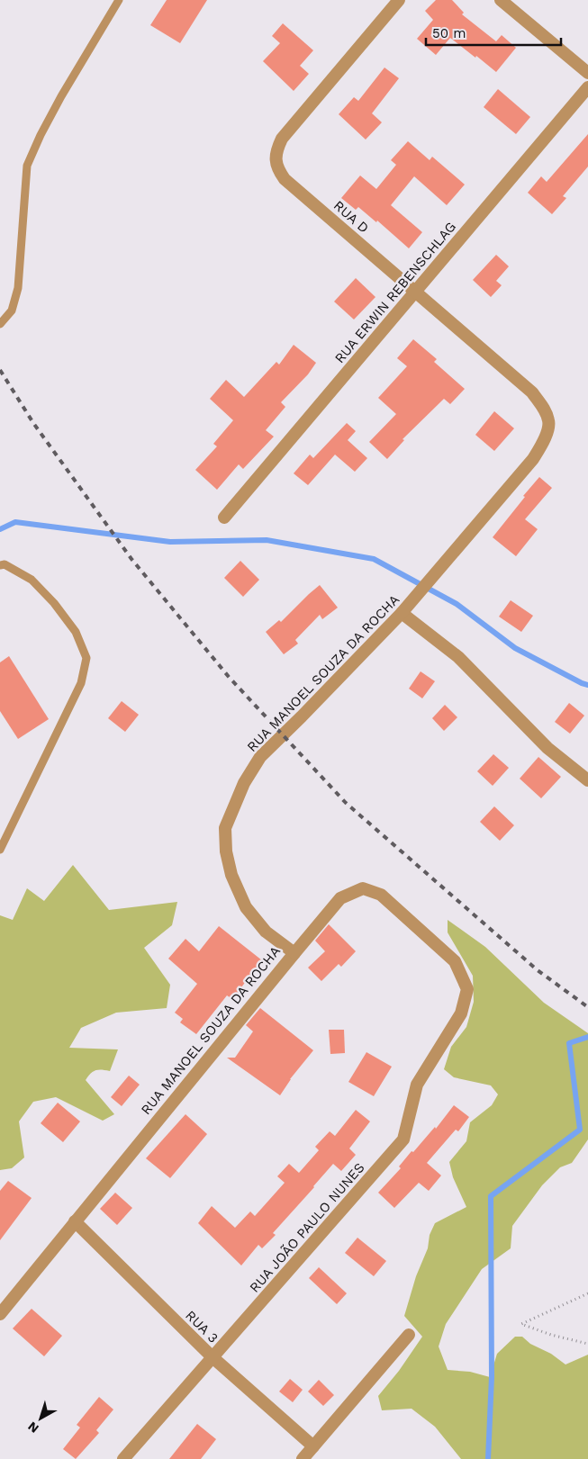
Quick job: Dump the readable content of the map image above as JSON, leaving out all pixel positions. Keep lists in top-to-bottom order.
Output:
{
  "streets": {
    "street": [
      "RUA D",
      "RUA ERWIN REBENSCHLAG",
      "RUA MANOEL SOUZA DA ROCHA",
      "RUA JOÃO PAULO NUNES",
      "RUA 3"
    ]
  },
  "crossings": [
    ["RUA D", "RUA ERWIN REBENSCHLAG"],
    ["RUA D", "RUA MANOEL SOUZA DA ROCHA"],
    ["RUA ERWIN REBENSCHLAG", "RUA MANOEL SOUZA DA ROCHA"],
    ["RUA MANOEL SOUZA DA ROCHA", "RUA JOÃO PAULO NUNES"],
    ["RUA MANOEL SOUZA DA ROCHA", "RUA 3"],
    ["RUA JOÃO PAULO NUNES", "RUA 3"]
  ],
  "scale_bar": "50 m",
  "north": "bottom left"
}
